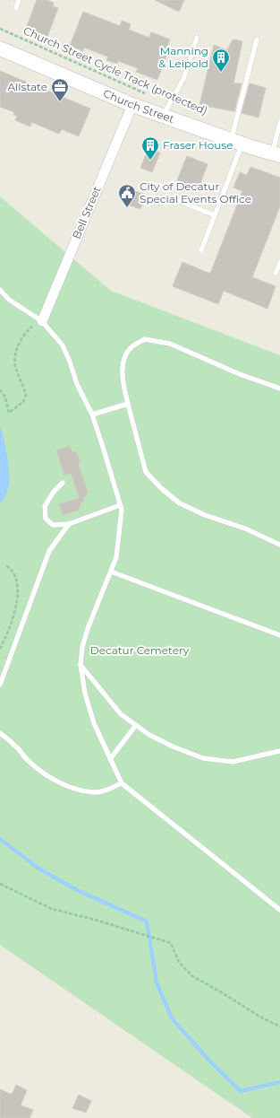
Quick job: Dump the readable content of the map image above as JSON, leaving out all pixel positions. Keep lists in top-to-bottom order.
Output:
{
  "streets": {
    "main road": ["Church Street"],
    "street": ["Bell Street"],
    "path": ["Church Street Cycle Track (protected)"]
  },
  "crossings": [
    ["Church Street Cycle Track (protected)", "Church Street"],
    ["Church Street", "Bell Street"]
  ],
  "parks": ["Decatur Cemetery"],
  "places": {
    "building": ["Manning & Leipold", "Fraser House"],
    "office": ["Allstate"],
    "public building": ["City of Decatur Special Events Office"]
  }
}
